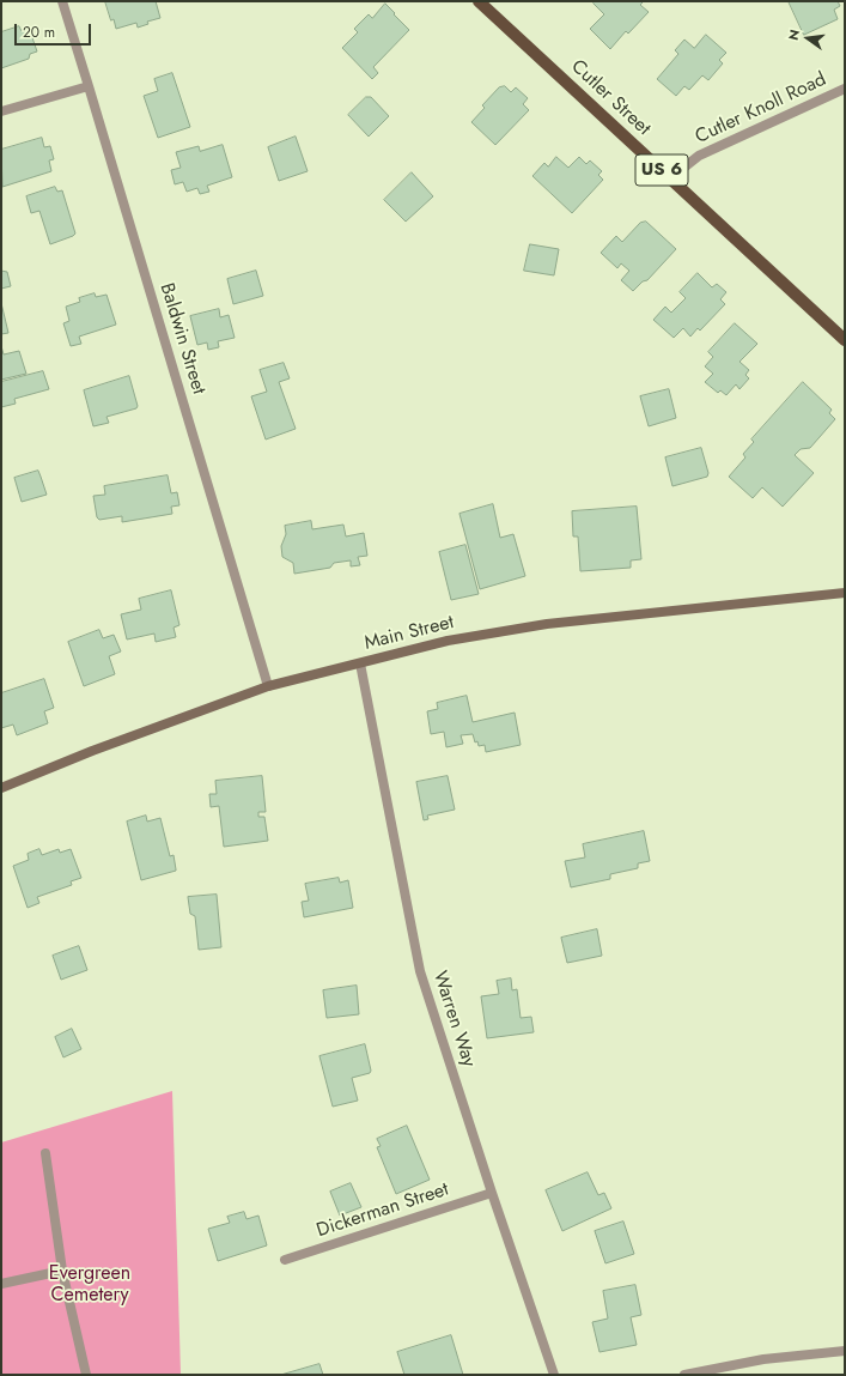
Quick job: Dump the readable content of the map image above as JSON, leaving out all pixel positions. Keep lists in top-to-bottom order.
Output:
{
  "streets": {
    "main road": ["Cutler Street", "US 6", "Main Street"],
    "street": [
      "Cutler Knoll Road",
      "Baldwin Street",
      "Warren Way",
      "Dickerman Street"
    ]
  },
  "crossings": [
    ["Cutler Street", "Cutler Knoll Road"],
    ["Baldwin Street", "Main Street"],
    ["Main Street", "Warren Way"],
    ["Warren Way", "Dickerman Street"]
  ],
  "parks": ["Evergreen Cemetery"],
  "scale_bar": "20 m",
  "north": "left"
}
